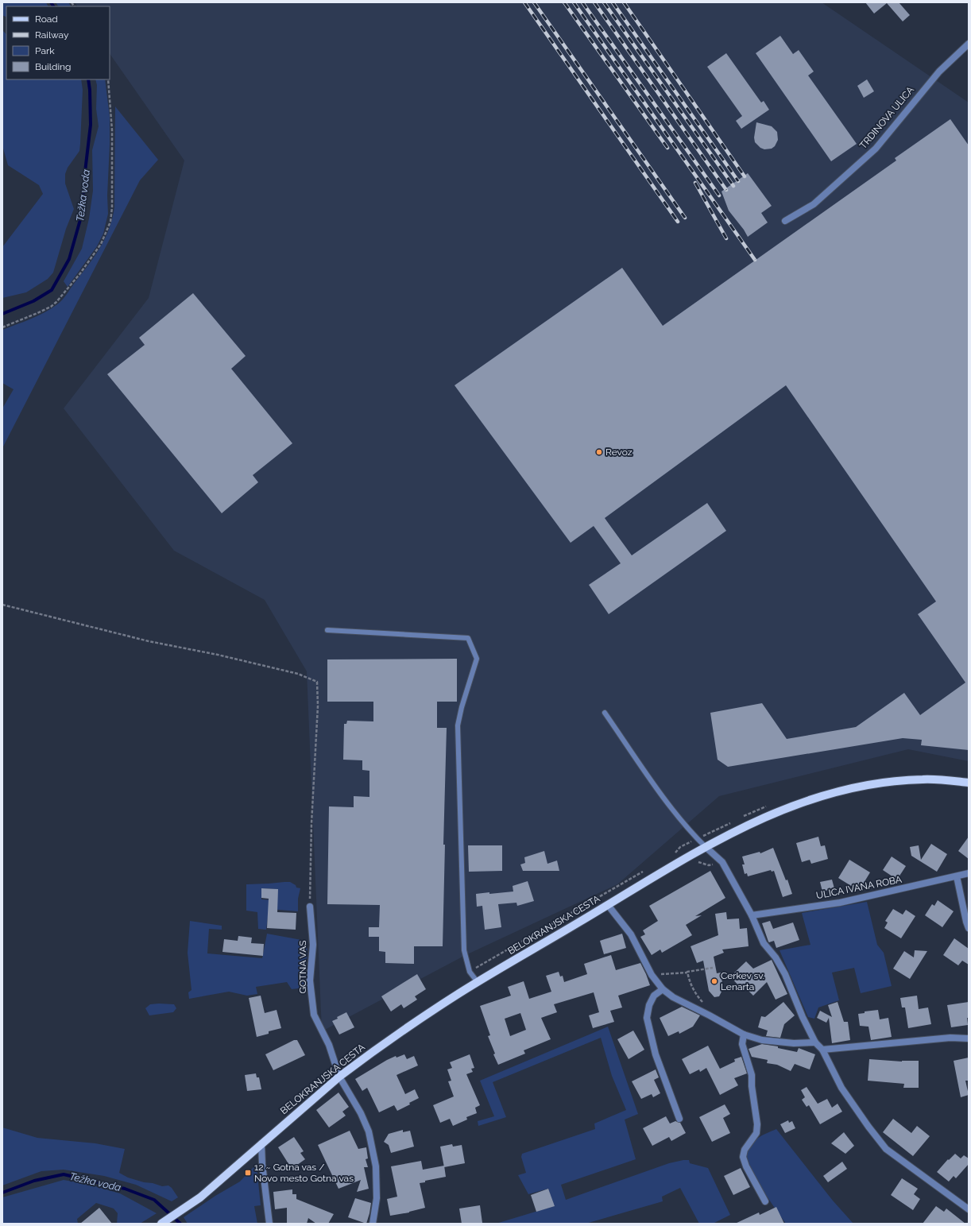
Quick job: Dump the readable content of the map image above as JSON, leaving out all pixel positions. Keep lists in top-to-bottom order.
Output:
{
  "streets": {
    "main road": ["BELOKRANJSKA CESTA"],
    "street": ["TRDINOVA ULICA", "ULICA IVANA ROBA", "GOTNA VAS"]
  },
  "crossings": [
    ["BELOKRANJSKA CESTA", "GOTNA VAS"]
  ],
  "water": ["Težka voda"],
  "places": {
    "other": ["Revoz", "Cerkev sv. Lenarta"],
    "transit": ["12 ~ Gotna vas / Novo mesto Gotna vas"]
  },
  "legend": [
    "Road",
    "Railway",
    "Park",
    "Building"
  ]
}
